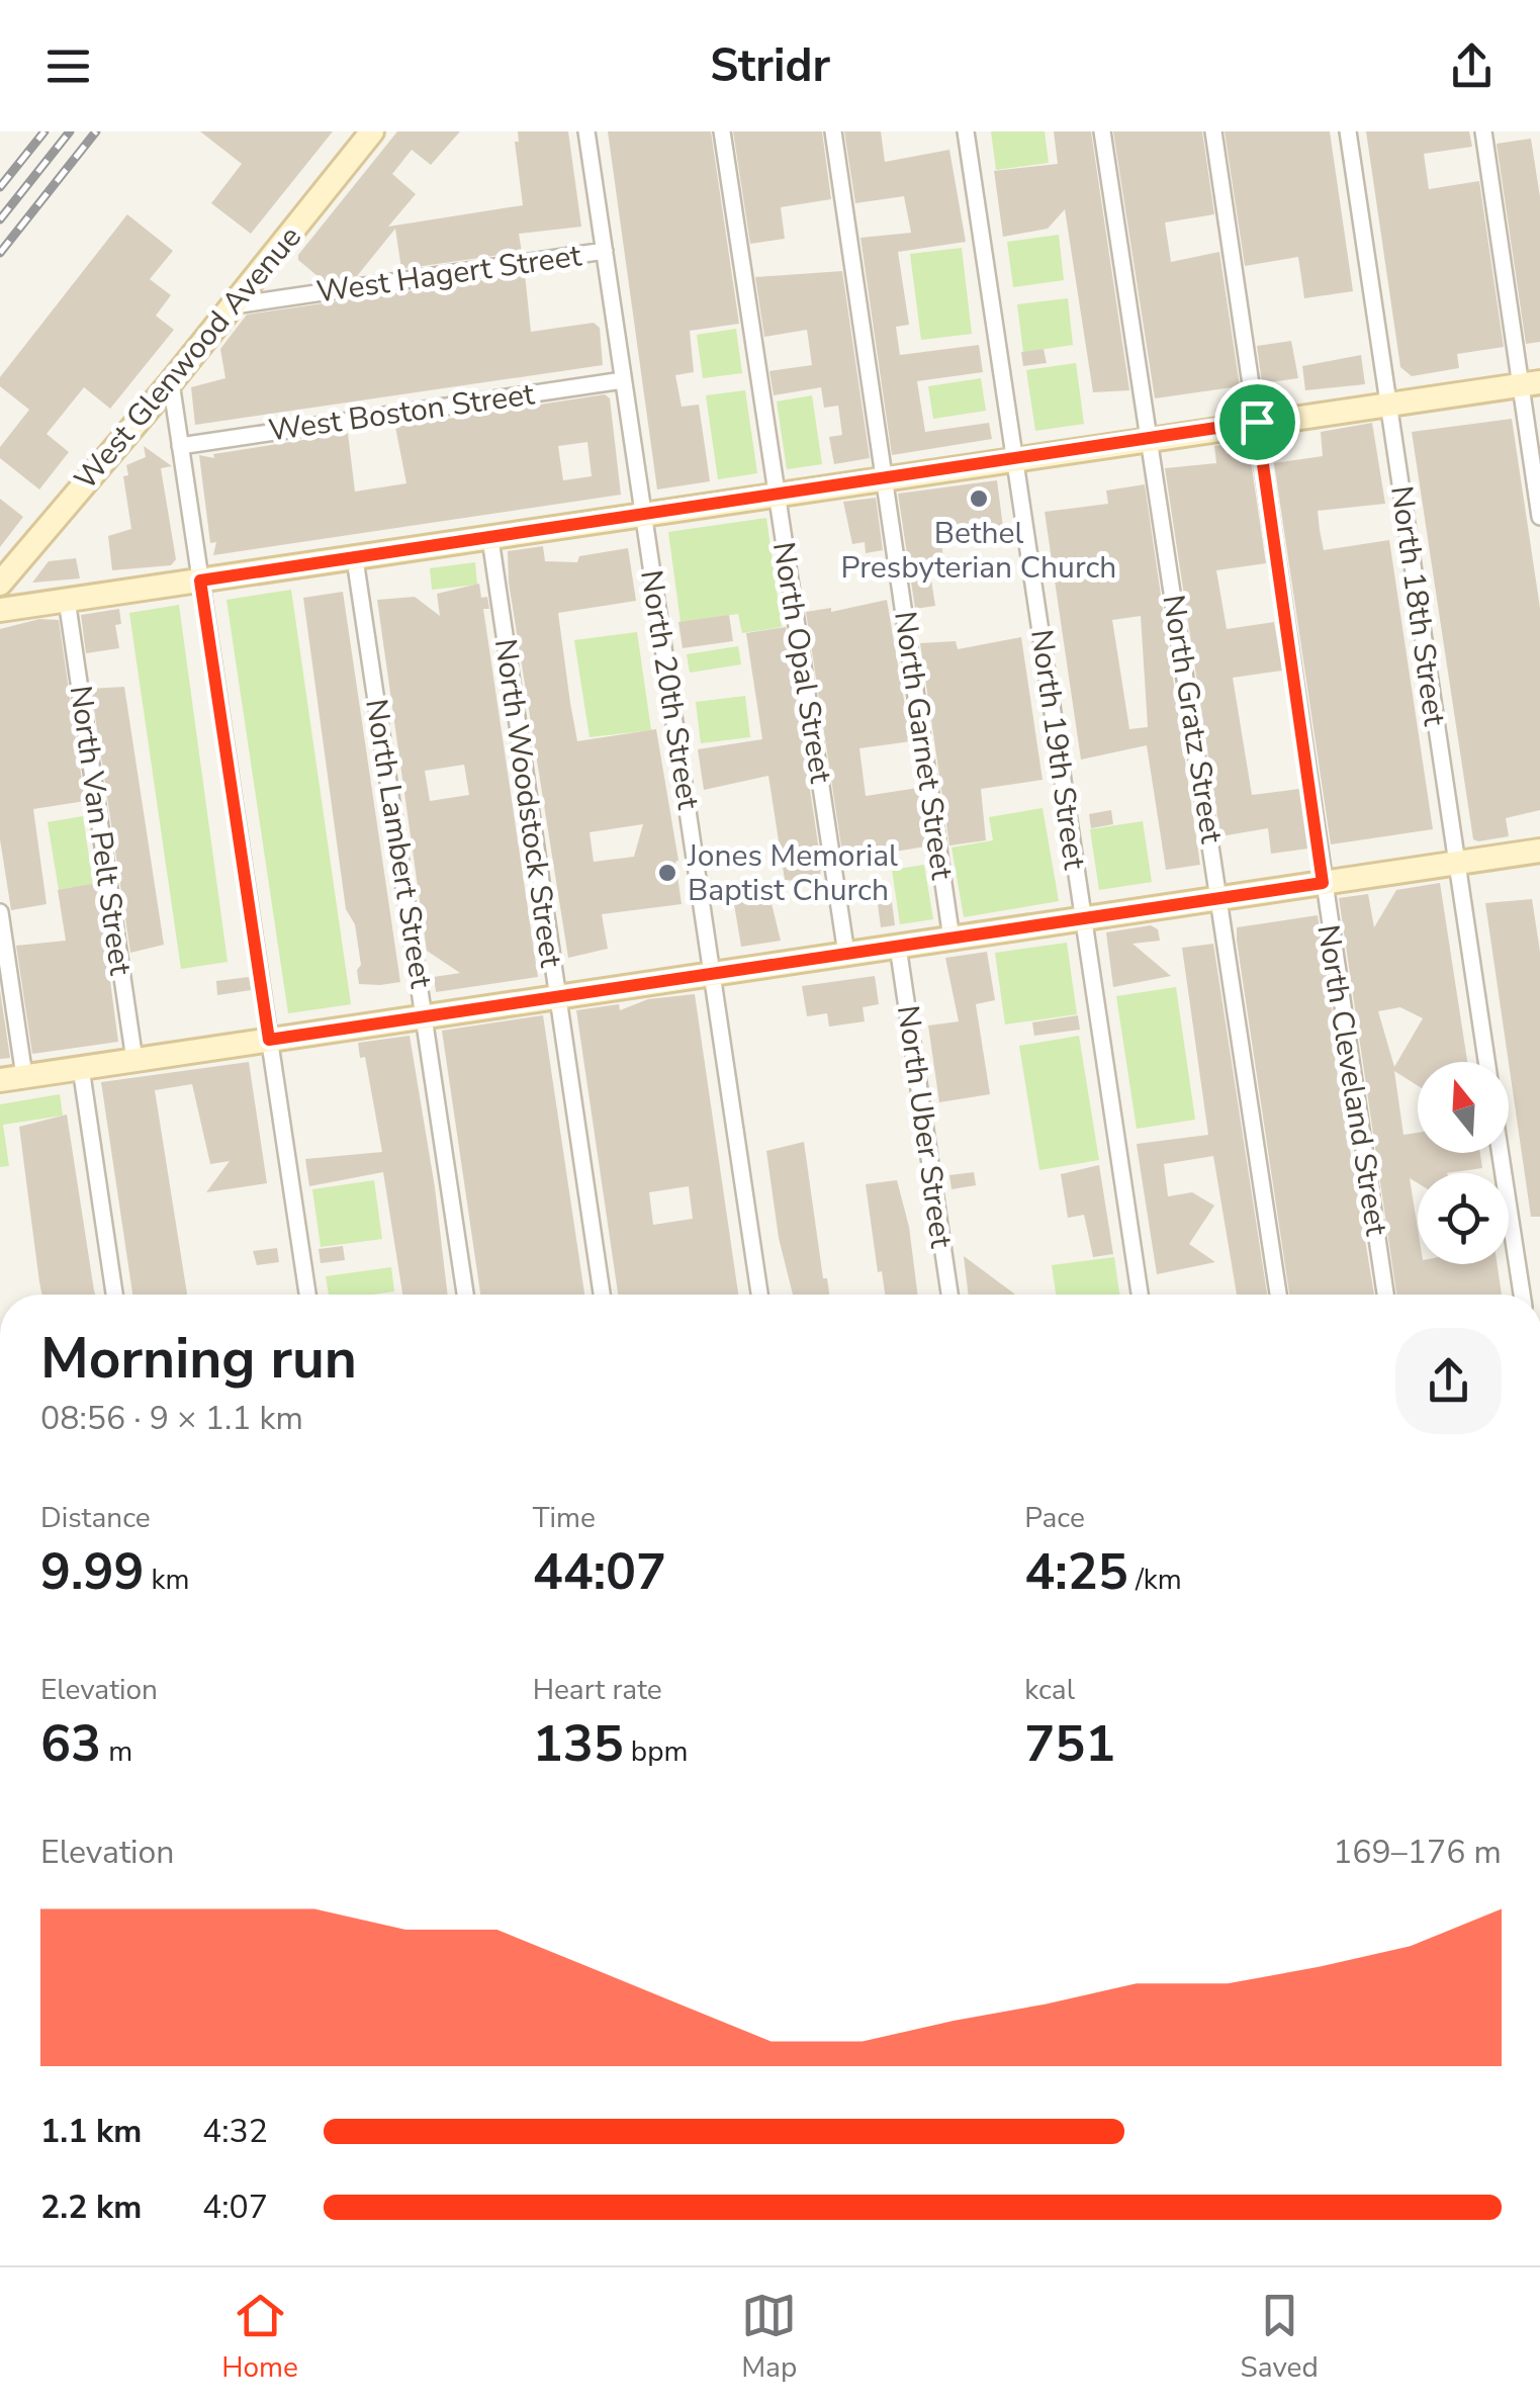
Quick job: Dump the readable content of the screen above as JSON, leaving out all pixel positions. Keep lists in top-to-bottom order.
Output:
{
  "streets": {
    "street": [
      "West Hagert Street",
      "West Glenwood Avenue",
      "West Boston Street",
      "North 18th Street",
      "North Opal Street",
      "North 20th Street",
      "North Gratz Street",
      "North Garnet Street",
      "North 19th Street",
      "North Woodstock Street",
      "North Van Pelt Street",
      "North Lambert Street",
      "North Cleveland Street",
      "North Uber Street"
    ]
  },
  "crossings": [
    ["West Hagert Street", "West Glenwood Avenue"],
    ["West Hagert Street", "North 20th Street"],
    ["West Boston Street", "North 20th Street"]
  ],
  "places": ["Bethel Presbyterian Church", "Jones Memorial Baptist Church"],
  "north": "top",
  "page": {
    "header": "Stridr",
    "heading": ["Morning run", "08:56 · 9 × 1.1 km"],
    "stats": [
      ["Distance", "9.99 km"],
      ["Time", "44:07"],
      ["Pace", "4:25 /km"],
      ["Elevation", "63 m"],
      ["Heart rate", "135 bpm"],
      ["kcal", "751"]
    ],
    "chart": ["Elevation", "169–176 m"],
    "list": [
      {
        "name": "1.1 km",
        "note": "4:32"
      },
      {
        "name": "2.2 km",
        "note": "4:07"
      }
    ],
    "tabs": ["Home", "Map", "Saved"]
  }
}
